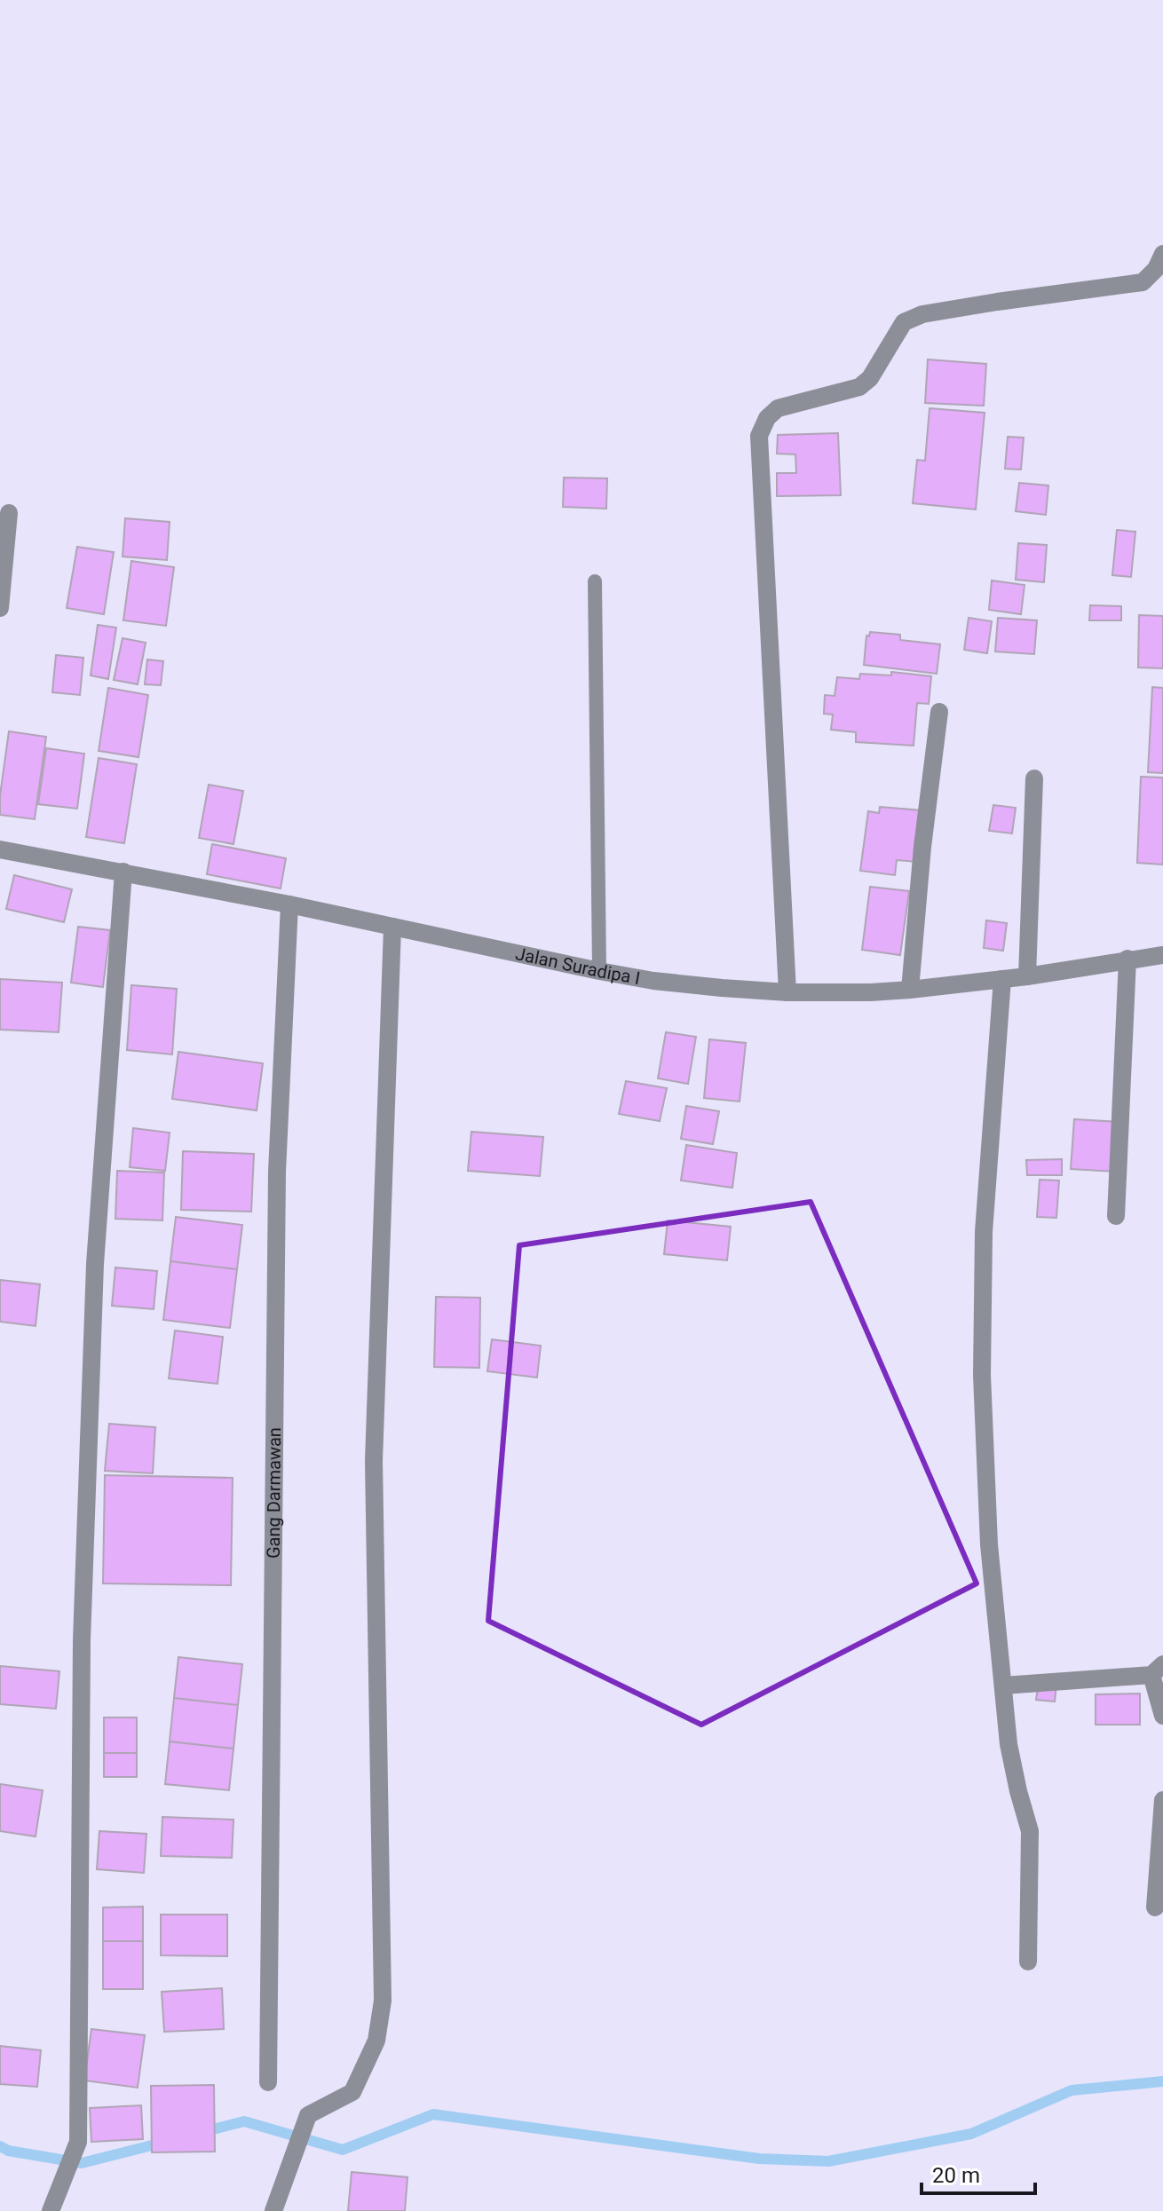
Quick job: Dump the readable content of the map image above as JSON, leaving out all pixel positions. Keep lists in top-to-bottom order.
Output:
{
  "streets": {
    "street": ["Jalan Suradipa I", "Gang Darmawan"]
  },
  "crossings": [
    ["Jalan Suradipa I", "Gang Darmawan"]
  ],
  "scale_bar": "20 m"
}
